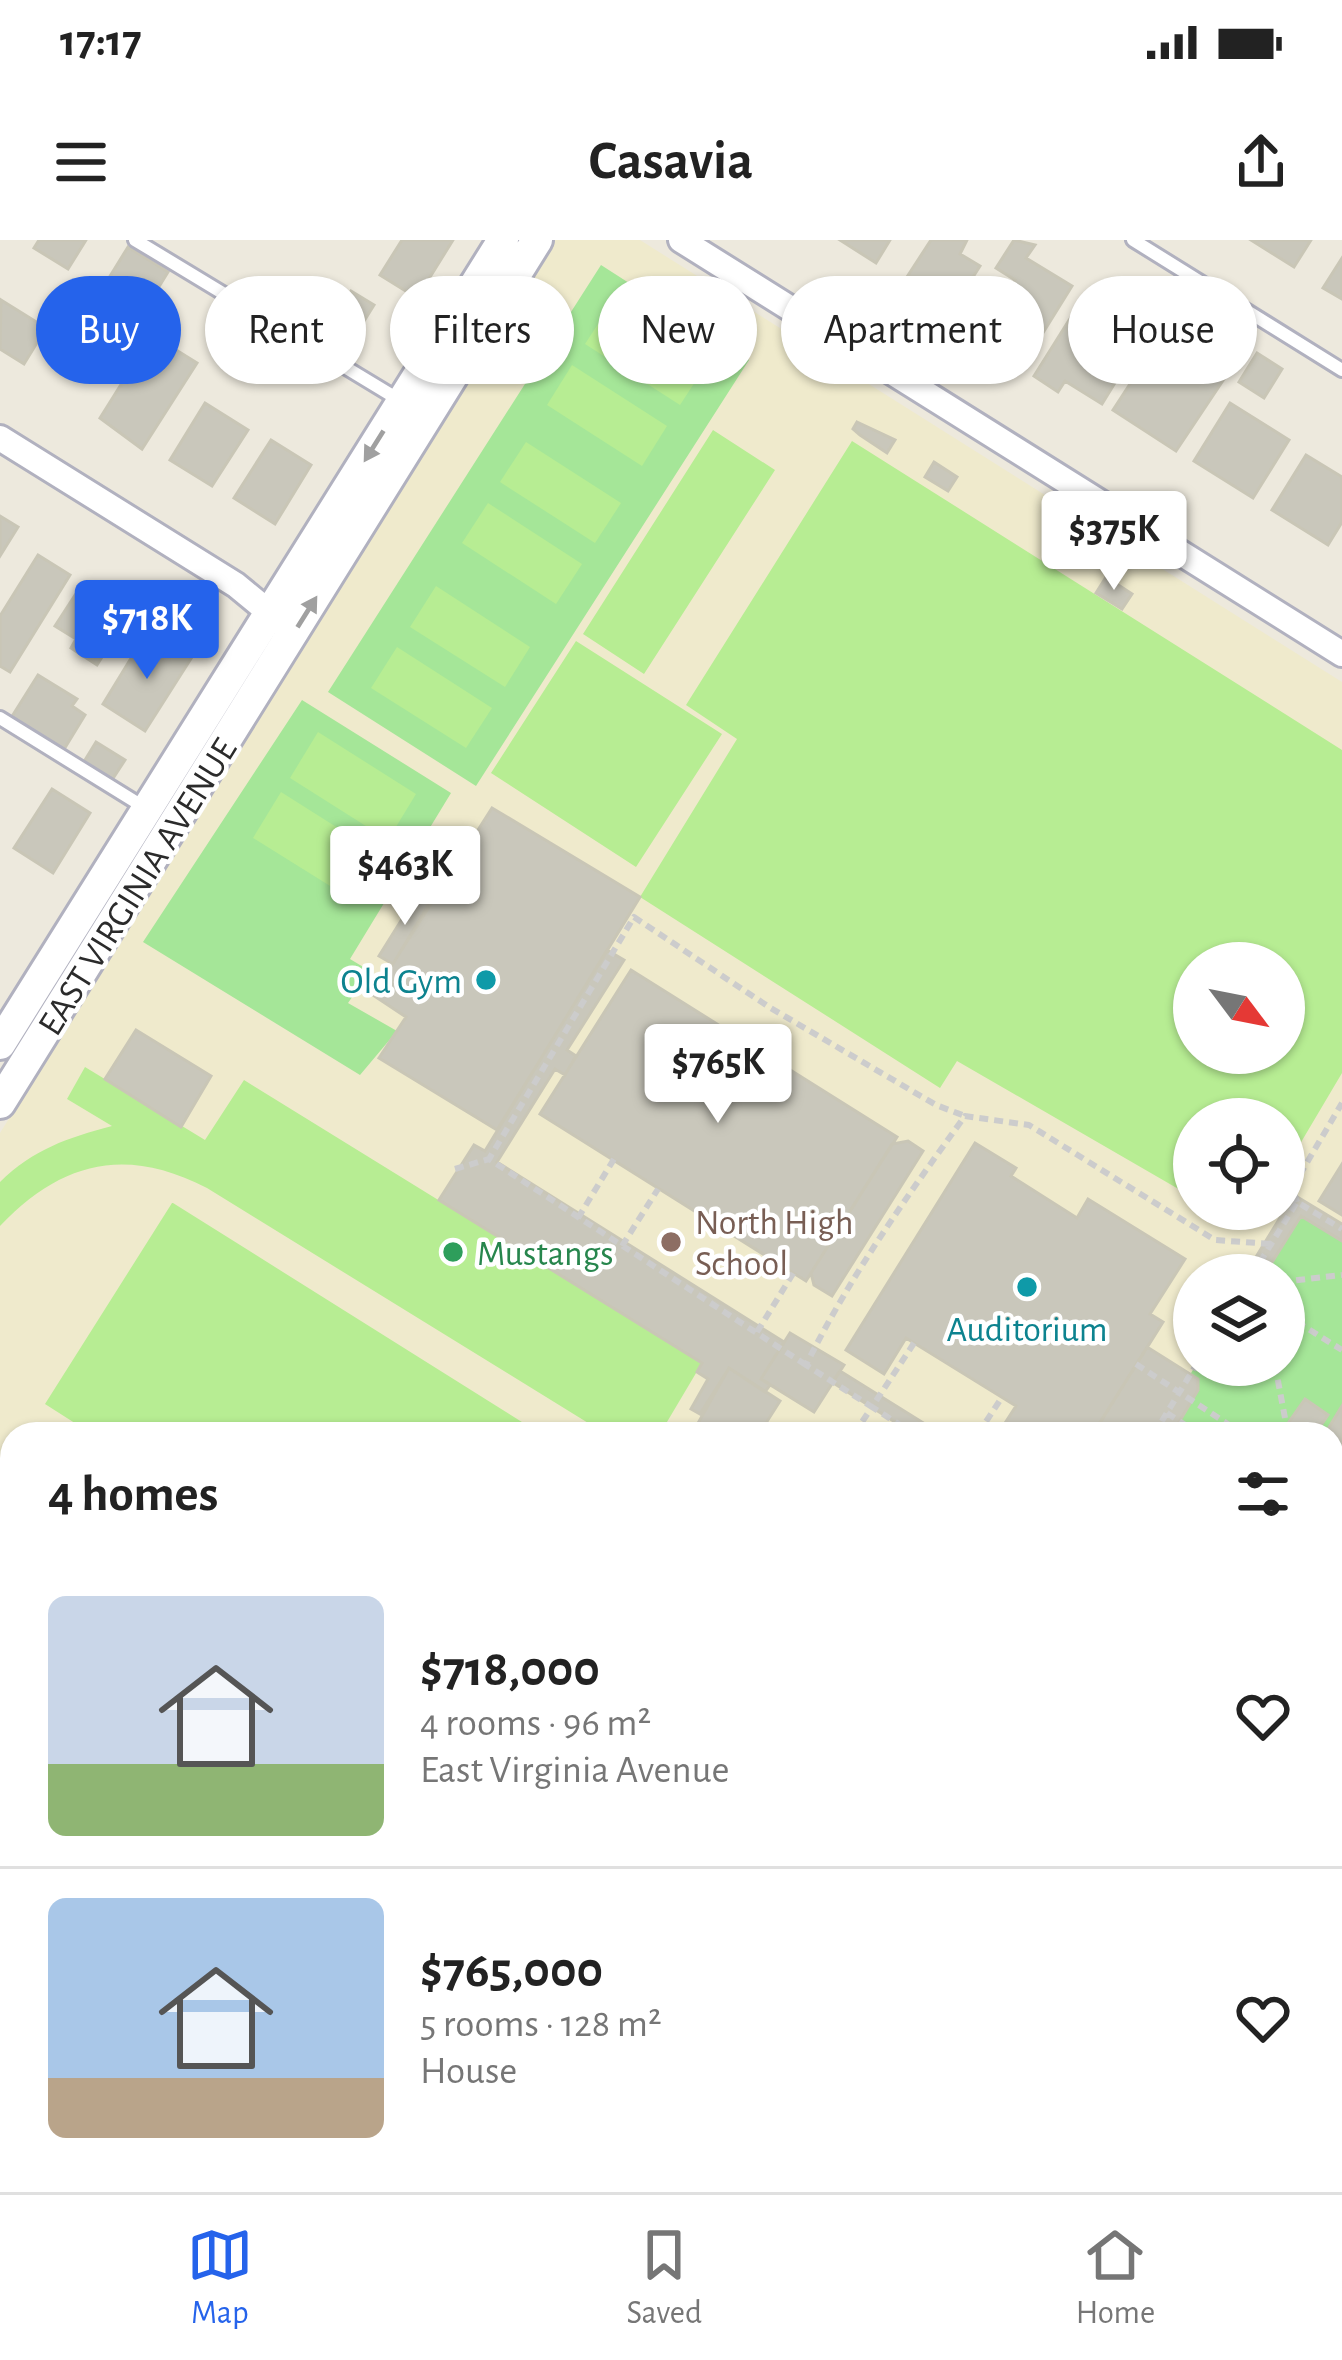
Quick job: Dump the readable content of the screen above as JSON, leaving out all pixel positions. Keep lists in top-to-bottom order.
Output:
{
  "streets": {
    "street": ["EAST VIRGINIA AVENUE"]
  },
  "places": [
    "Old Gym",
    "North High School",
    "Mustangs",
    "Auditorium"
  ],
  "north": "bottom right",
  "page": {
    "status": "17:17",
    "header": "Casavia",
    "chip": [
      "Buy",
      "Rent",
      "Filters",
      "New",
      "Apartment",
      "House"
    ],
    "price": [
      "$375K",
      "$718K",
      "$463K",
      "$765K"
    ],
    "heading": "4 homes",
    "list": [
      {
        "name": "$718,000",
        "note": "4 rooms · 96 m² · East Virginia Avenue"
      },
      {
        "name": "$765,000",
        "note": "5 rooms · 128 m² · House"
      }
    ],
    "tabs": ["Map", "Saved", "Home"]
  }
}
